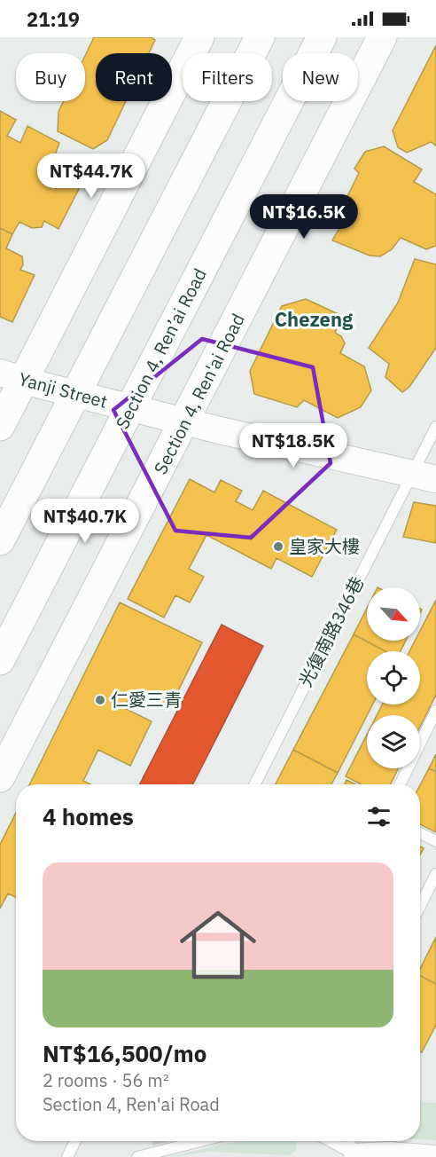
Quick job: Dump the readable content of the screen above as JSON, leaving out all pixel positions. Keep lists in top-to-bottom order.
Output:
{
  "streets": {
    "main road": ["Section 4, Ren’ai Road", "Section 4, Ren'ai Road"],
    "street": ["Yanji Street"],
    "lane": ["光復南路346巷"]
  },
  "crossings": [
    ["Section 4, Ren’ai Road", "Yanji Street"],
    ["Yanji Street", "Section 4, Ren'ai Road"],
    ["Yanji Street", "光復南路346巷"]
  ],
  "districts": ["Chezeng"],
  "places": ["皇家大樓", "仁愛三青"],
  "north": "bottom right",
  "page": {
    "status": "21:19",
    "chip": [
      "Buy",
      "Rent",
      "Filters",
      "New"
    ],
    "price": [
      "NT$44.7K",
      "NT$16.5K",
      "NT$18.5K",
      "NT$40.7K"
    ],
    "heading": "4 homes",
    "list": [
      {
        "name": "NT$16,500/mo",
        "note": "2 rooms · 56 m² · Section 4, Ren'ai Road"
      }
    ]
  }
}
